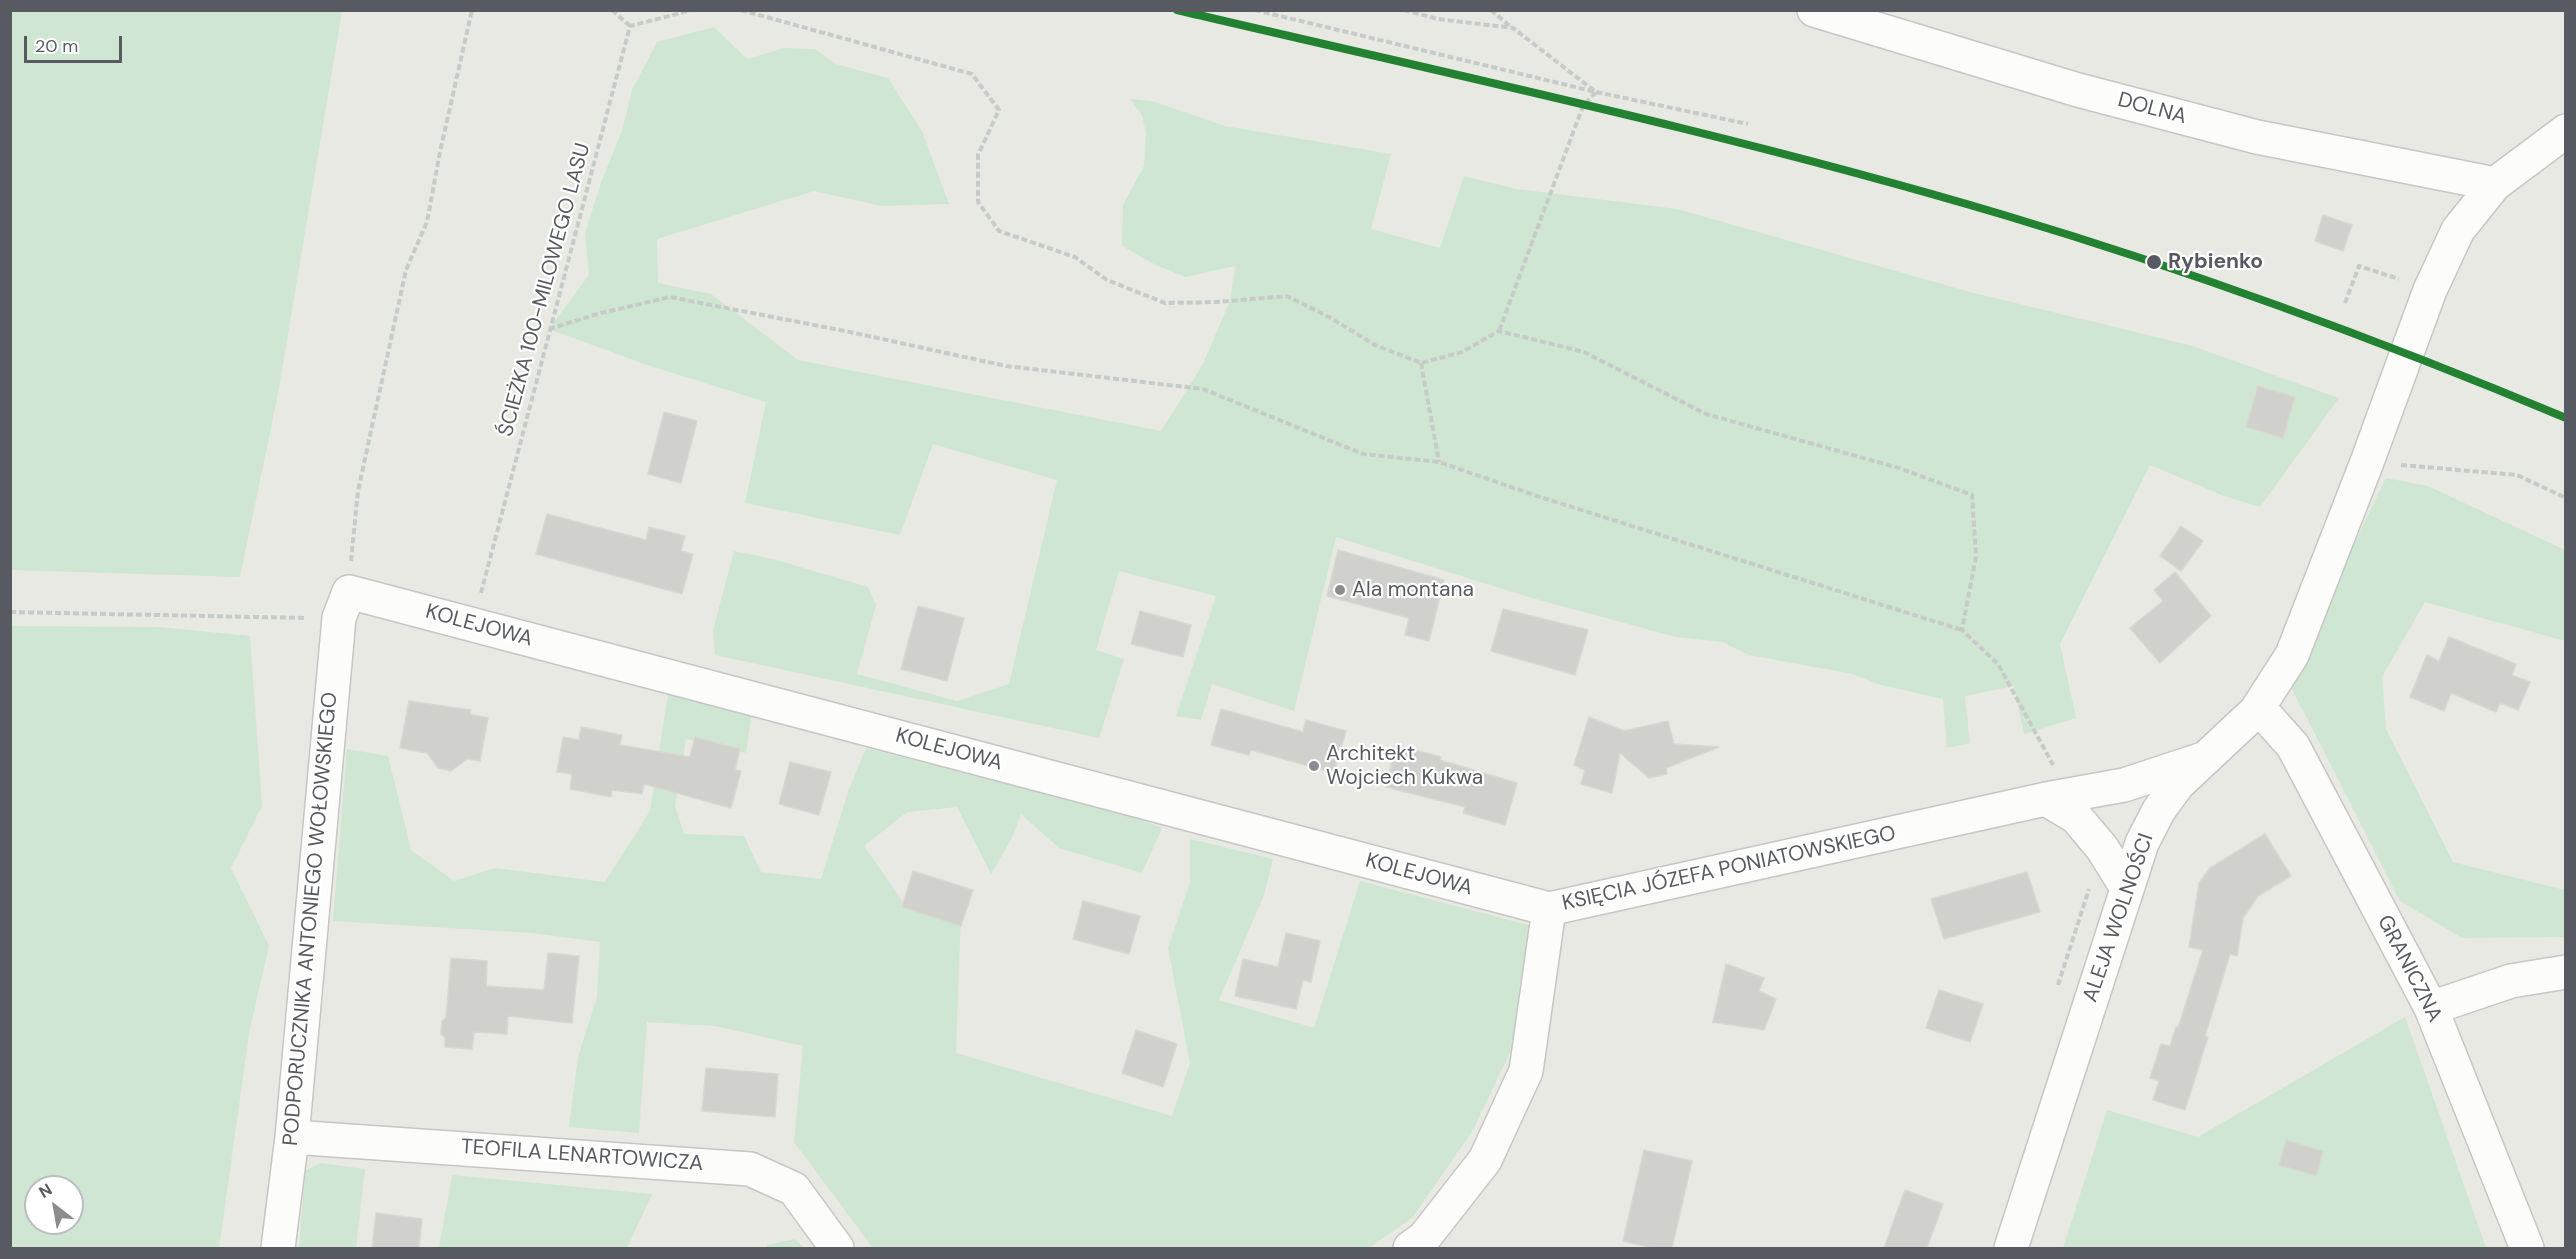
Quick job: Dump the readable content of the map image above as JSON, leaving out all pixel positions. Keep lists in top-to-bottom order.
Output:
{
  "streets": {
    "street": [
      "DOLNA",
      "KOLEJOWA",
      "KSIĘCIA JÓZEFA PONIATOWSKIEGO",
      "ALEJA WOLNOŚCI",
      "PODPORUCZNIKA ANTONIEGO WOŁOWSKIEGO",
      "GRANICZNA",
      "TEOFILA LENARTOWICZA"
    ],
    "path": ["ŚCIEŻKA 100-MILOWEGO LASU"]
  },
  "crossings": [
    ["DOLNA", "ALEJA WOLNOŚCI"],
    ["ŚCIEŻKA 100-MILOWEGO LASU", "KOLEJOWA"],
    ["KOLEJOWA", "KSIĘCIA JÓZEFA PONIATOWSKIEGO"],
    ["KOLEJOWA", "PODPORUCZNIKA ANTONIEGO WOŁOWSKIEGO"],
    ["KSIĘCIA JÓZEFA PONIATOWSKIEGO", "ALEJA WOLNOŚCI"],
    ["ALEJA WOLNOŚCI", "GRANICZNA"],
    ["PODPORUCZNIKA ANTONIEGO WOŁOWSKIEGO", "TEOFILA LENARTOWICZA"]
  ],
  "places": ["Rybienko", "Ala montana", "Architekt Wojciech Kukwa"],
  "scale_bar": "20 m",
  "north": "top left"
}
